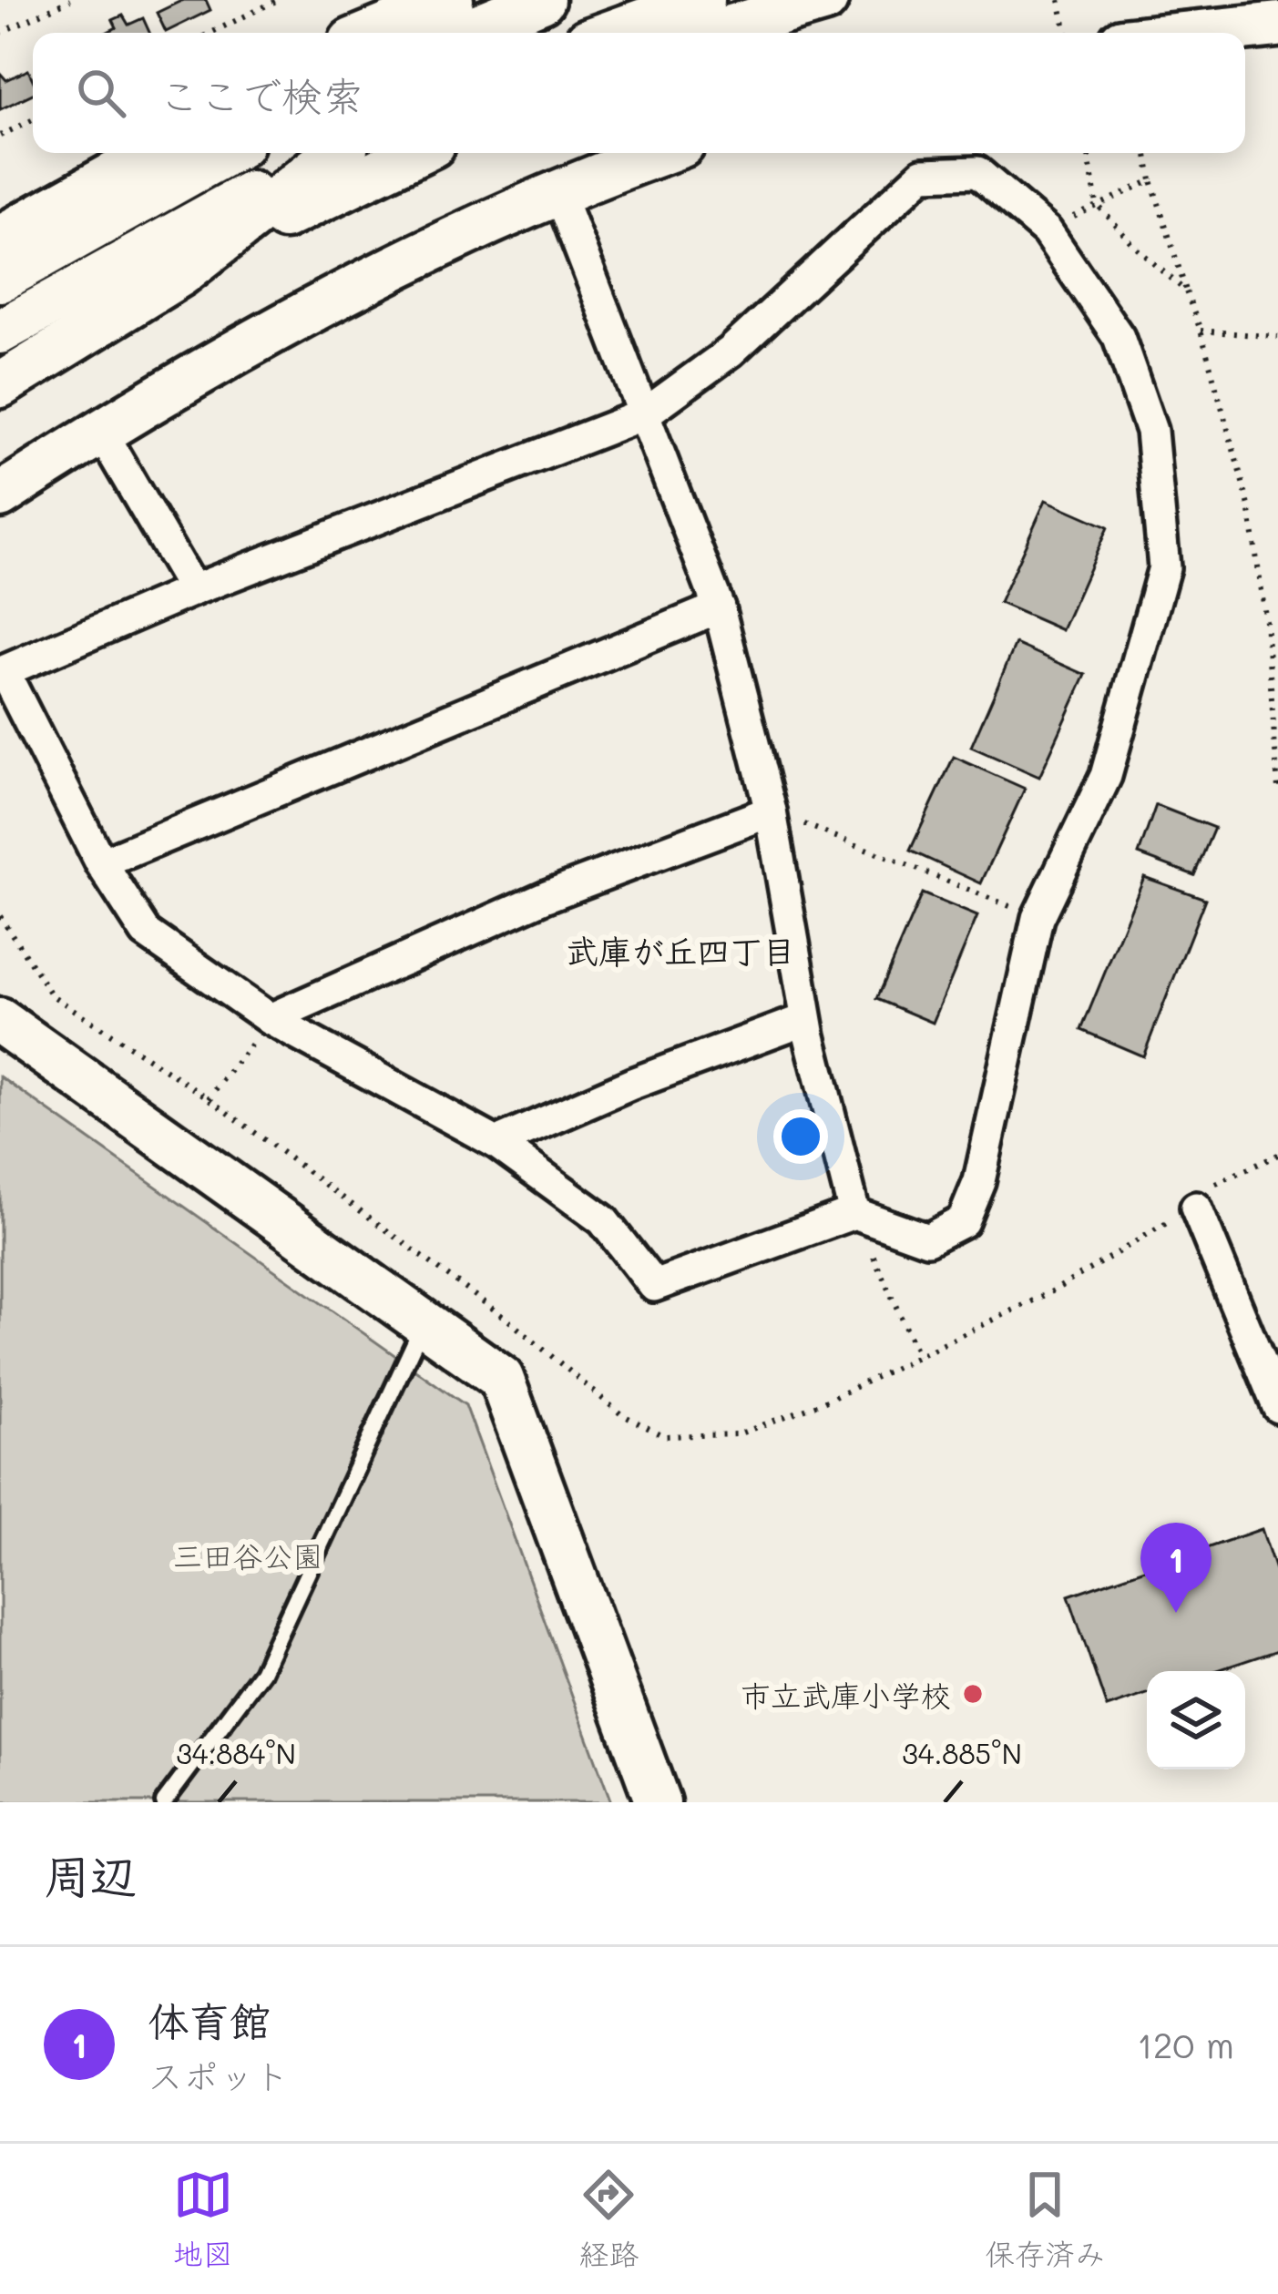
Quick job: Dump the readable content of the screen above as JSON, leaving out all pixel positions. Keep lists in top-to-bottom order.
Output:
{
  "districts": ["武庫が丘四丁目"],
  "parks": ["三田谷公園"],
  "places": ["市立武庫小学校"],
  "page": {
    "search": "ここで検索",
    "pins": "1",
    "heading": "周辺",
    "list": [
      {
        "mark": "1",
        "name": "体育館",
        "note": "スポット",
        "value": "120 m"
      }
    ],
    "nav": ["地図", "経路", "保存済み"]
  },
  "coordinates": ["34.884°N", "34.885°N"]
}
